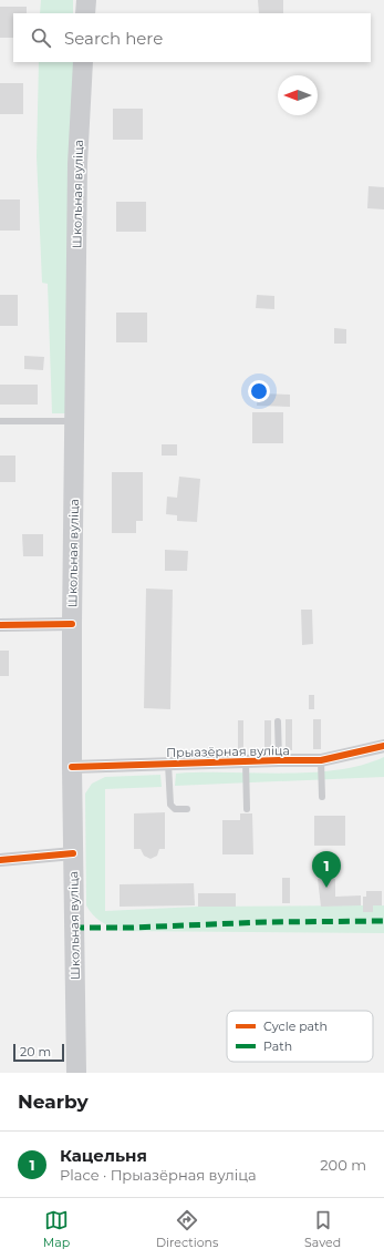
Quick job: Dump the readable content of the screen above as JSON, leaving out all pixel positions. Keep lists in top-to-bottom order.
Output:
{
  "streets": {
    "main road": ["Школьная вуліца"],
    "street": ["Прыазёрная вуліца"]
  },
  "crossings": [
    ["Школьная вуліца", "Прыазёрная вуліца"]
  ],
  "legend": ["Cycle path", "Path"],
  "scale_bar": "20 m",
  "north": "left",
  "page": {
    "search": "Search here",
    "pins": "1",
    "scale": "20 m",
    "heading": "Nearby",
    "list": [
      {
        "mark": "1",
        "name": "Кацельня",
        "note": "Place · Прыазёрная вуліца",
        "value": "200 m"
      }
    ],
    "nav": ["Map", "Directions", "Saved"]
  }
}
